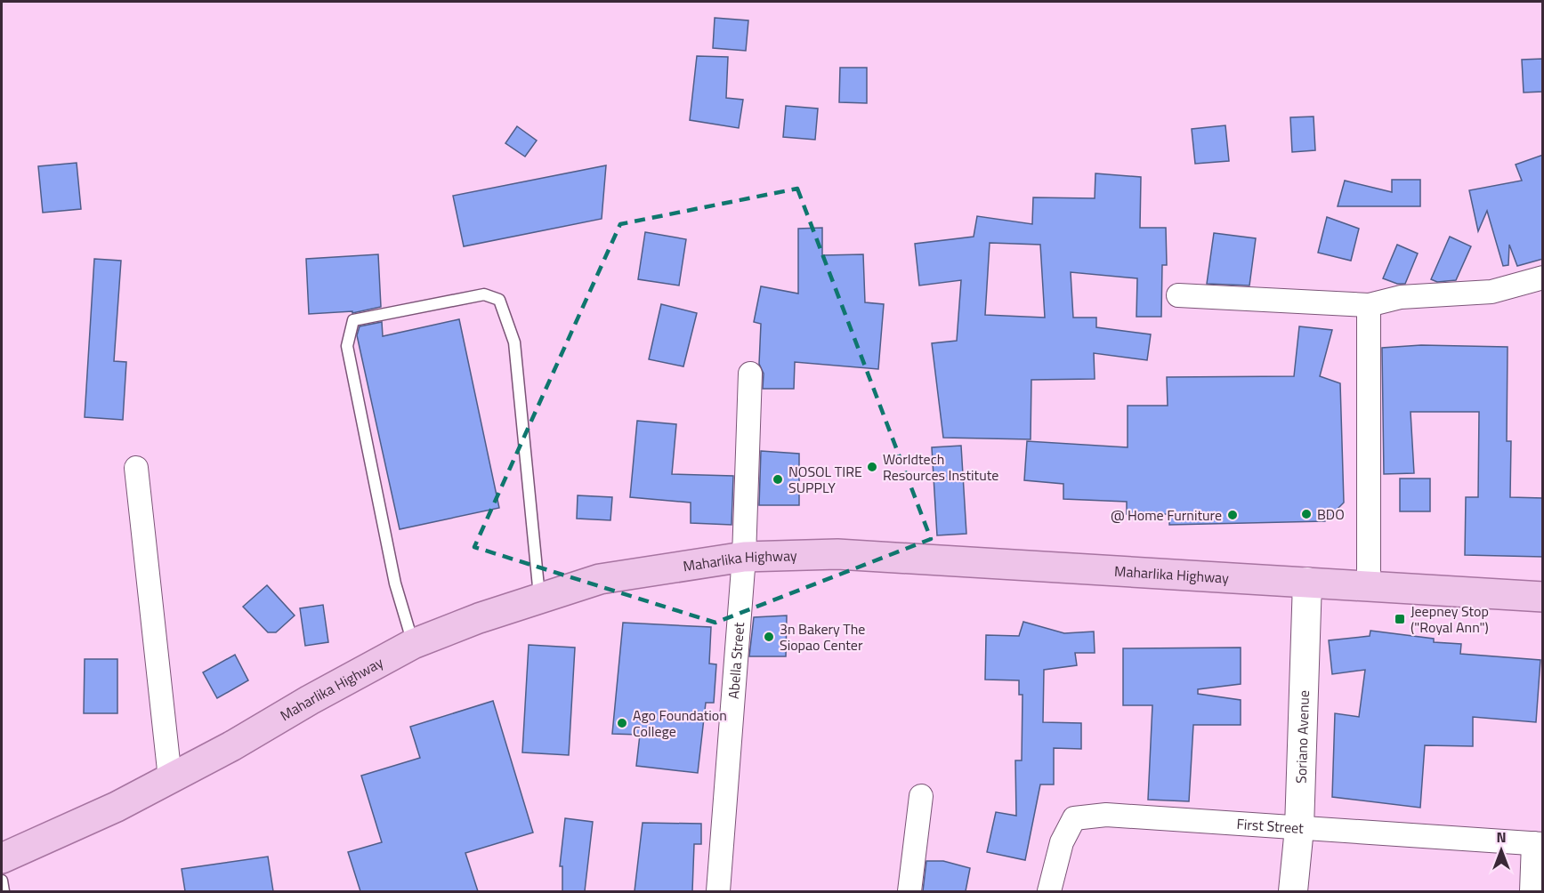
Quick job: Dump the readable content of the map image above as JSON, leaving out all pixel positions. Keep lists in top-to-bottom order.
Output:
{
  "streets": {
    "main road": ["Maharlika Highway"],
    "street": ["Abella Street", "Soriano Avenue", "First Street"]
  },
  "crossings": [
    ["Maharlika Highway", "Abella Street"],
    ["Maharlika Highway", "Soriano Avenue"],
    ["Soriano Avenue", "First Street"]
  ],
  "places": {
    "other": [
      "Worldtech Resources Institute",
      "NOSOL TIRE SUPPLY",
      "BDO",
      "@ Home Furniture",
      "3n Bakery The Siopao Center",
      "Ago Foundation College"
    ],
    "transit": ["Jeepney Stop (\"Royal Ann\")"]
  },
  "north": "top"
}
